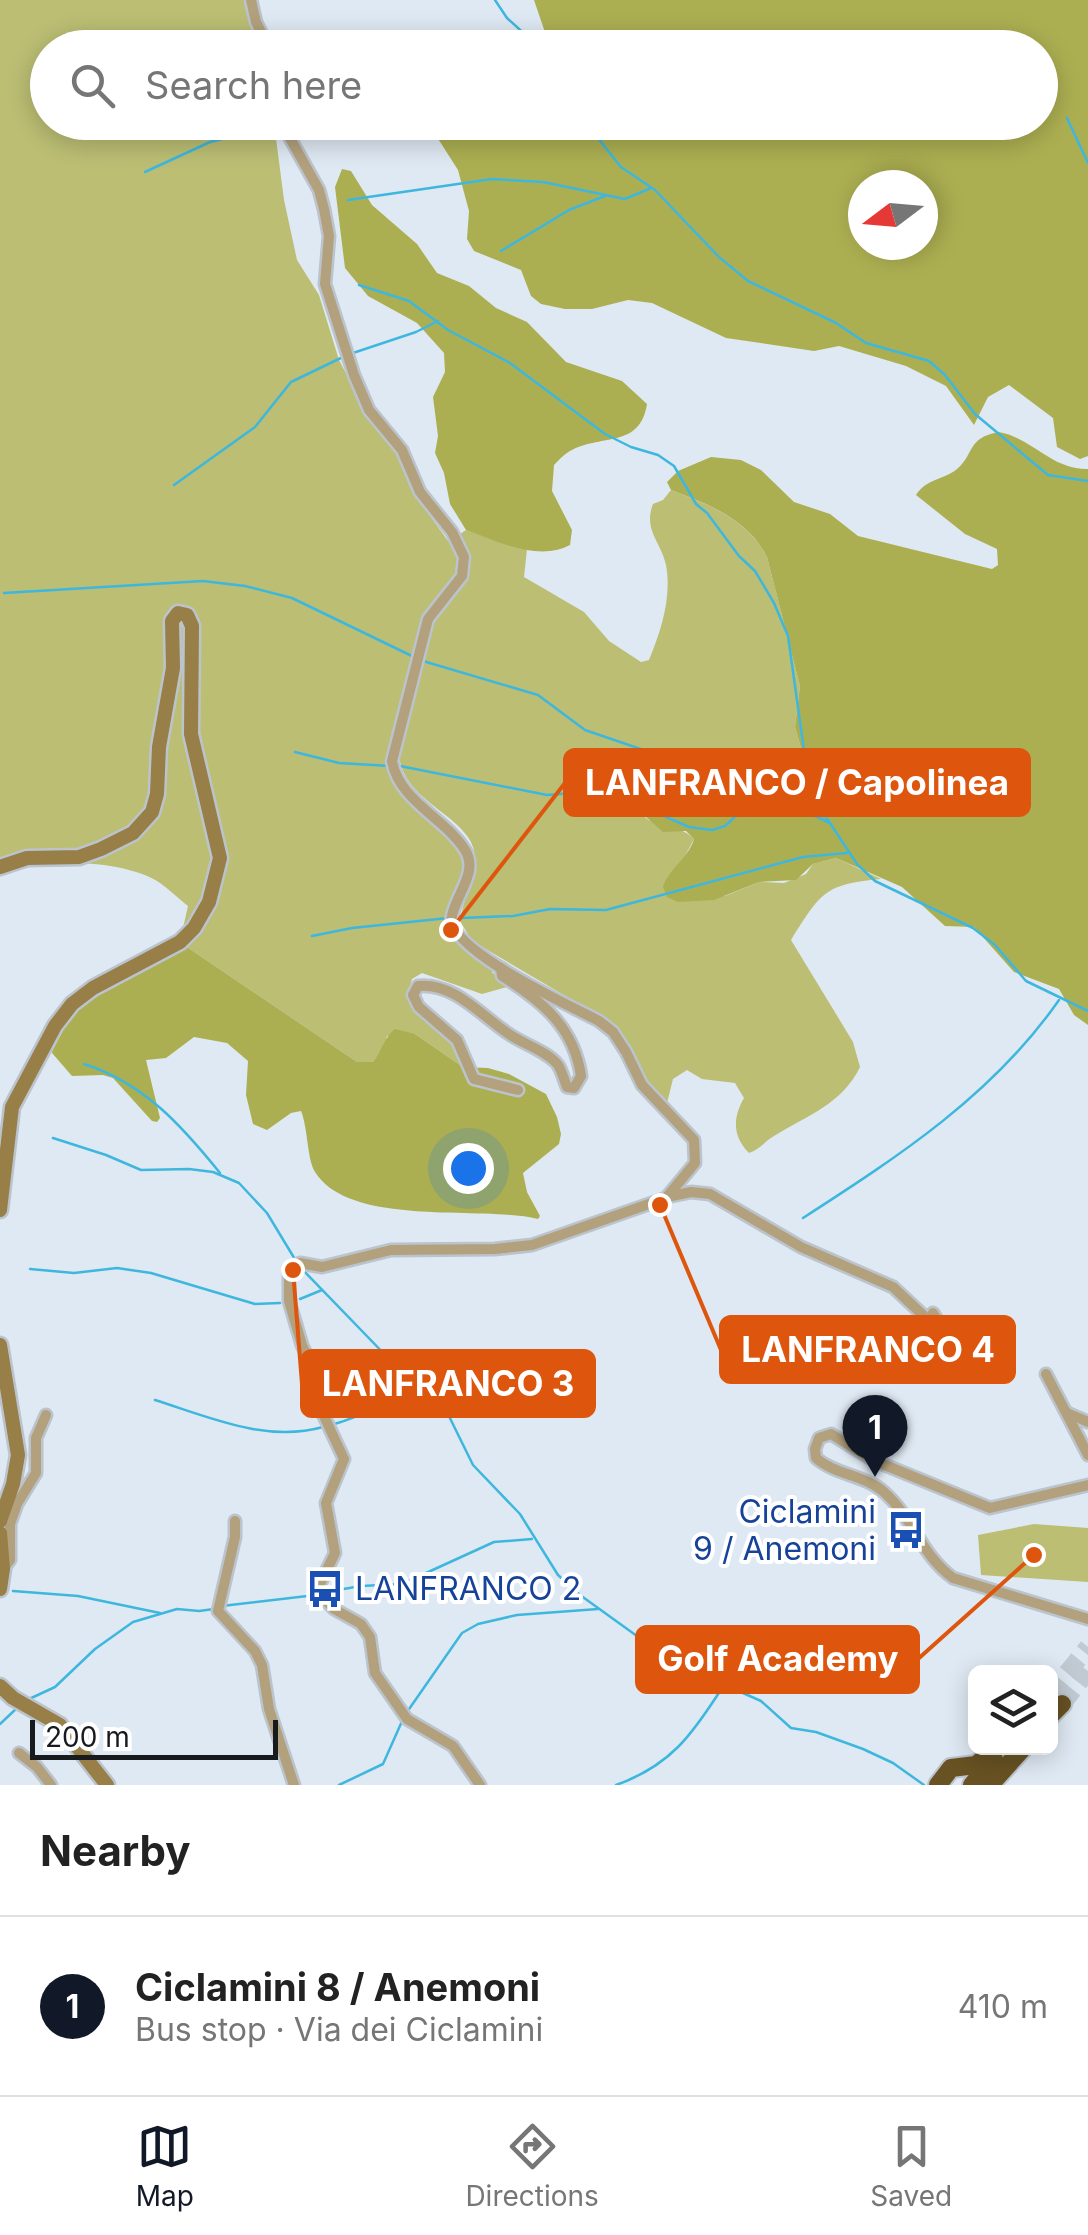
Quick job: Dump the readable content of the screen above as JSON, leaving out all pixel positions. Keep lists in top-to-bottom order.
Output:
{
  "places": {
    "other": [
      "LANFRANCO / Capolinea",
      "LANFRANCO 4",
      "LANFRANCO 3",
      "Golf Academy"
    ],
    "bus stop": ["Ciclamini 9 / Anemoni", "LANFRANCO 2"]
  },
  "scale_bar": "200 m",
  "north": "left",
  "page": {
    "search": "Search here",
    "pins": "1",
    "scale": "200 m",
    "heading": "Nearby",
    "list": [
      {
        "mark": "1",
        "name": "Ciclamini 8 / Anemoni",
        "note": "Bus stop · Via dei Ciclamini",
        "value": "410 m"
      }
    ],
    "nav": ["Map", "Directions", "Saved"]
  }
}
